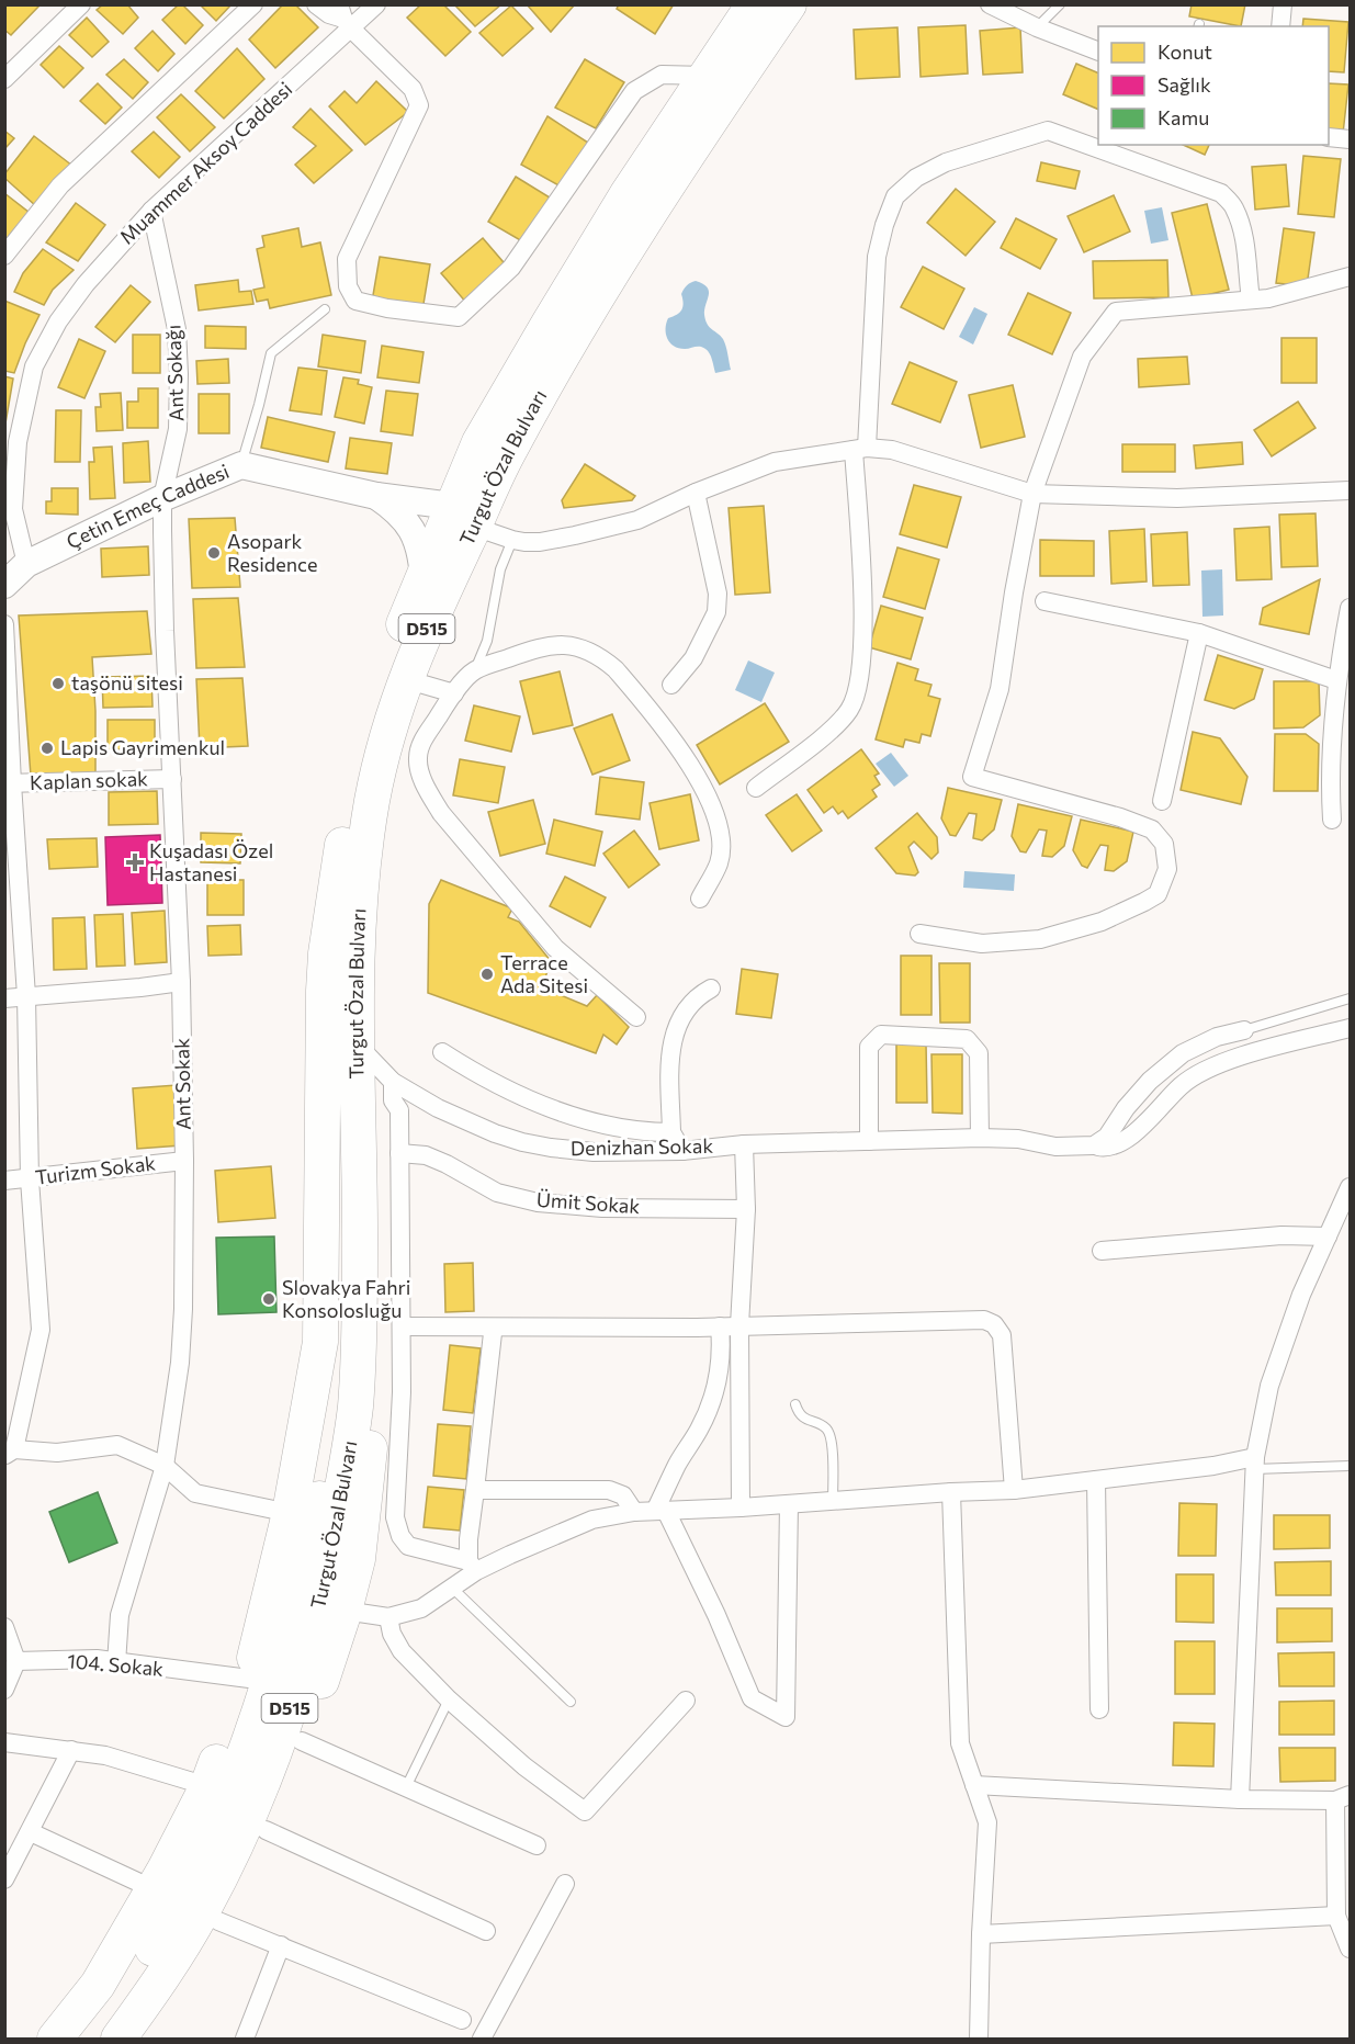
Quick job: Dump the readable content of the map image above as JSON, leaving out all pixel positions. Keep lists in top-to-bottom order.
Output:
{
  "streets": {
    "highway": ["Turgut Özal Bulvarı", "D515"],
    "street": [
      "Muammer Aksoy Caddesi",
      "Ant Sokağı",
      "Çetin Emeç Caddesi",
      "Kaplan sokak",
      "Ant Sokak",
      "Denizhan Sokak",
      "Turizm Sokak",
      "Ümit Sokak",
      "104. Sokak"
    ]
  },
  "crossings": [
    ["Muammer Aksoy Caddesi", "Ant Sokağı"],
    ["Muammer Aksoy Caddesi", "Çetin Emeç Caddesi"],
    ["Ant Sokağı", "Çetin Emeç Caddesi"],
    ["Ant Sokağı", "Ant Sokak"],
    ["Turgut Özal Bulvarı", "Çetin Emeç Caddesi"],
    ["Çetin Emeç Caddesi", "Ant Sokak"],
    ["Kaplan sokak", "Ant Sokak"],
    ["Ant Sokak", "Turizm Sokak"],
    ["Ant Sokak", "104. Sokak"]
  ],
  "places": {
    "other": [
      "Asopark Residence",
      "taşönü sitesi",
      "Lapis Gayrimenkul",
      "Terrace Ada Sitesi",
      "Slovakya Fahri Konsolosluğu"
    ],
    "health": ["Kuşadası Özel Hastanesi"]
  },
  "legend": ["Konut", "Sağlık", "Kamu"]
}
